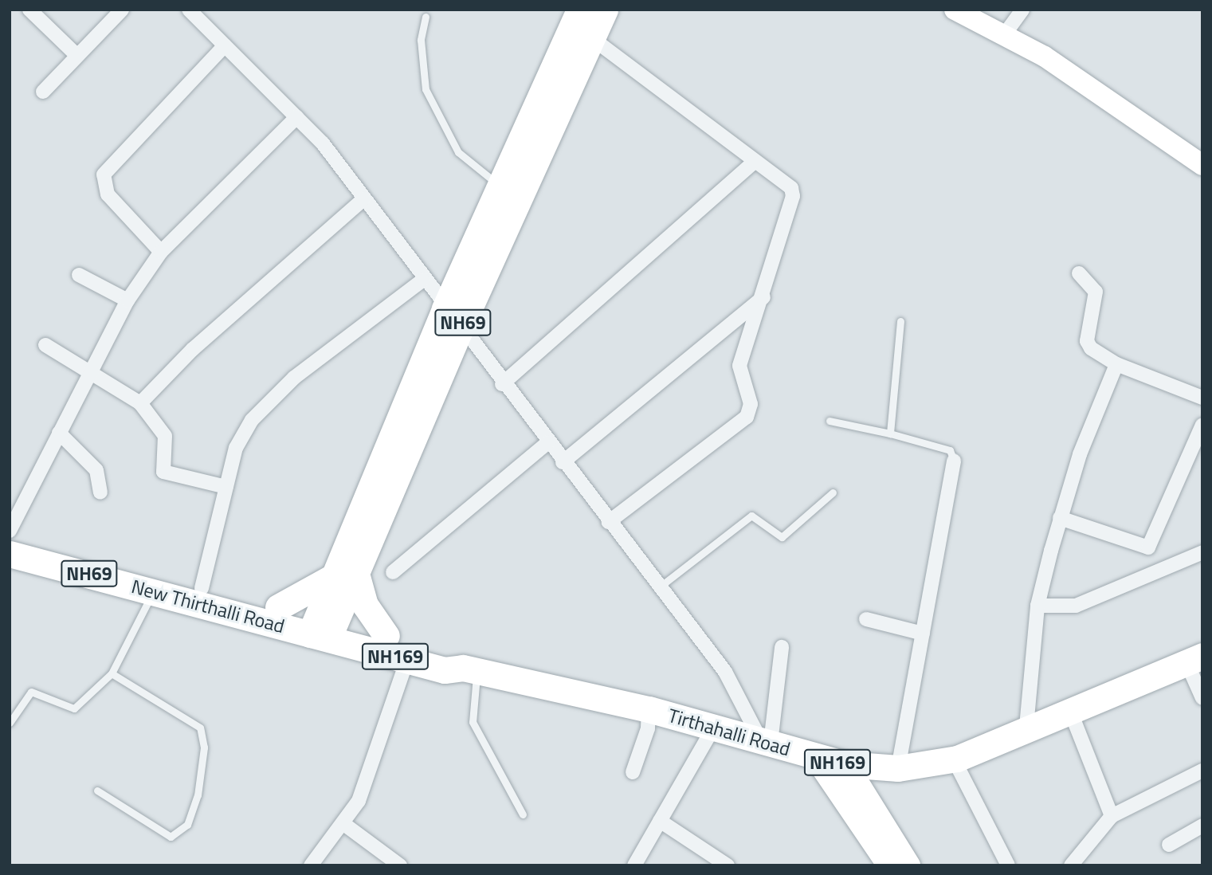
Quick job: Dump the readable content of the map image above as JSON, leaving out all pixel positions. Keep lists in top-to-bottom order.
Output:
{
  "streets": {
    "highway": [
      "NH69",
      "New Thirthalli Road",
      "NH169",
      "Tirthahalli Road"
    ]
  },
  "crossings": [
    ["NH69", "New Thirthalli Road"],
    ["NH69", "NH169"],
    ["NH69", "Tirthahalli Road"],
    ["New Thirthalli Road", "NH169"],
    ["New Thirthalli Road", "Tirthahalli Road"],
    ["NH169", "Tirthahalli Road"]
  ]
}
